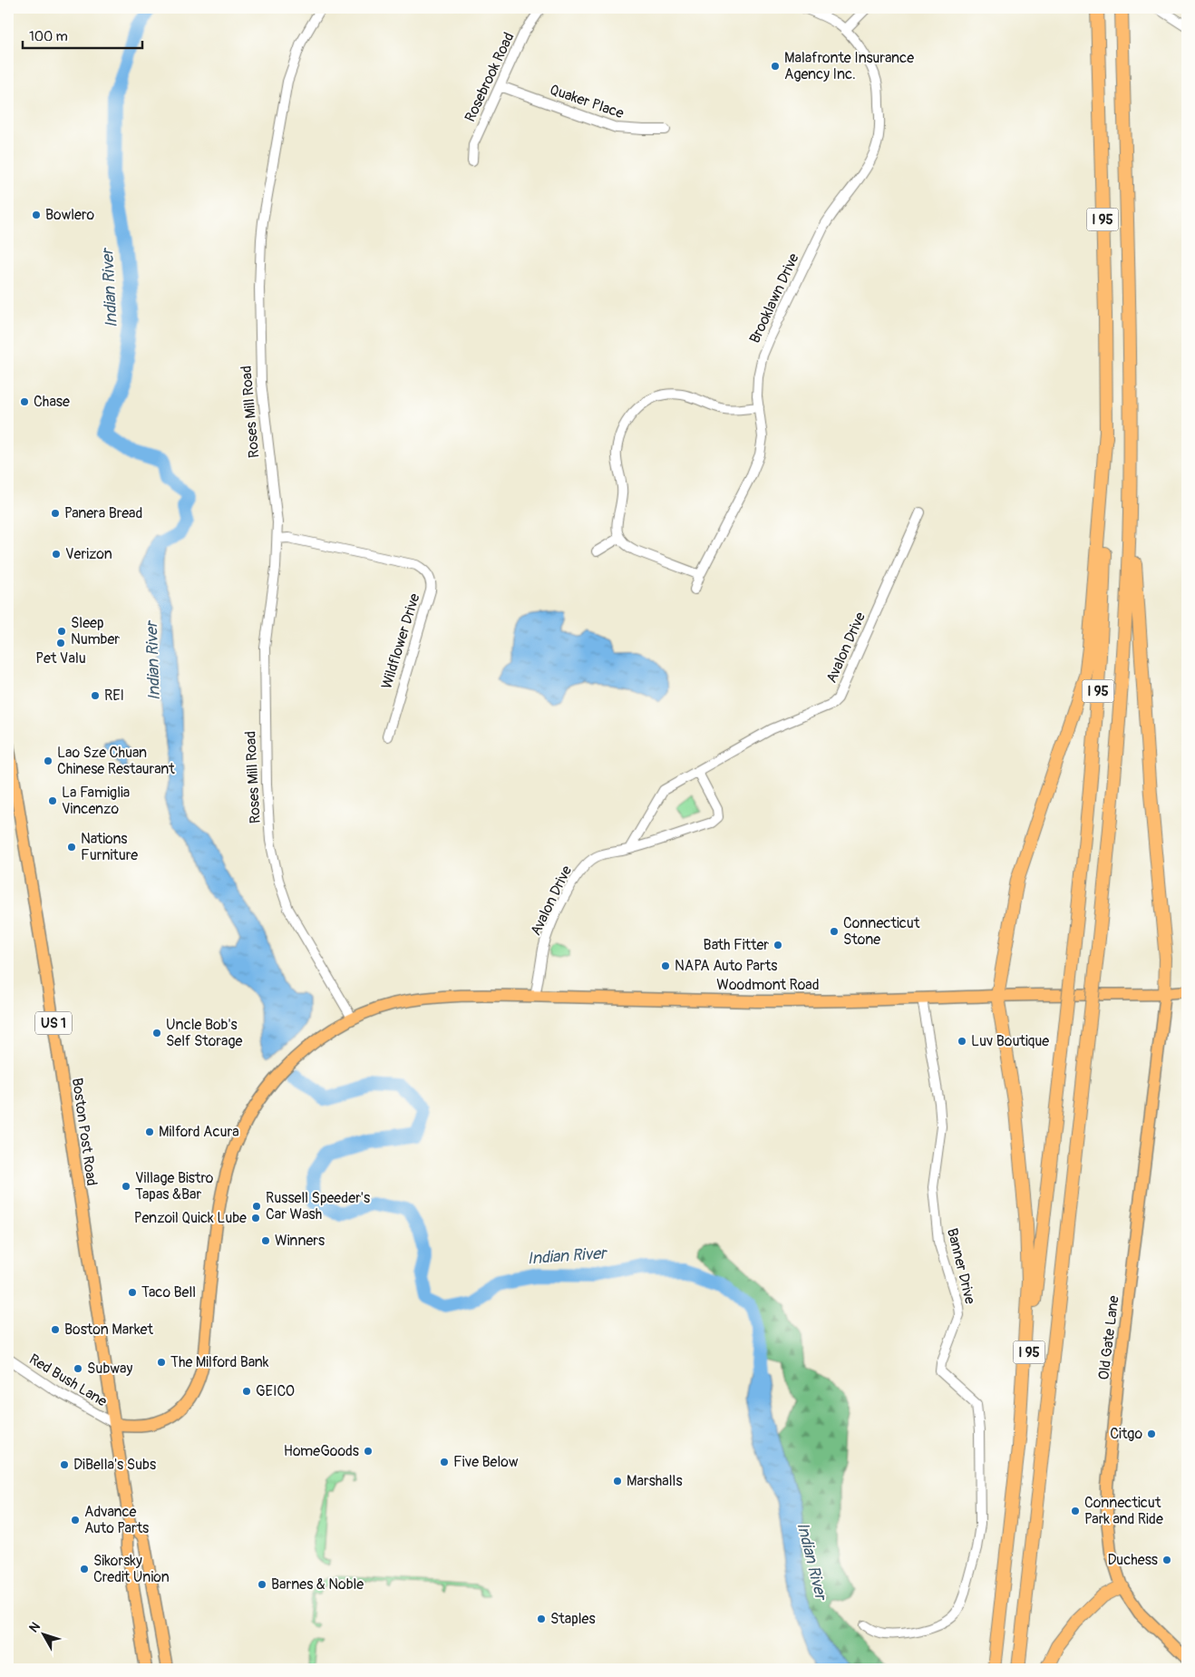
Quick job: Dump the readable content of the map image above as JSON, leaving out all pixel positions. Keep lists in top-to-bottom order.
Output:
{
  "streets": {
    "highway": ["I 95"],
    "main road": [
      "Woodmont Road",
      "US 1",
      "Boston Post Road",
      "Old Gate Lane"
    ],
    "street": [
      "Rosebrook Road",
      "Quaker Place",
      "Brooklawn Drive",
      "Roses Mill Road",
      "Wildflower Drive",
      "Avalon Drive",
      "Banner Drive",
      "Red Bush Lane"
    ]
  },
  "crossings": [
    ["Rosebrook Road", "Quaker Place"],
    ["Roses Mill Road", "Wildflower Drive"],
    ["Roses Mill Road", "Woodmont Road"],
    ["Avalon Drive", "Woodmont Road"],
    ["Woodmont Road", "Banner Drive"],
    ["Woodmont Road", "Old Gate Lane"],
    ["Boston Post Road", "Red Bush Lane"]
  ],
  "water": ["Indian River"],
  "places": [
    "Malafronte Insurance Agency Inc.",
    "Bowlero",
    "Chase",
    "Panera Bread",
    "Verizon",
    "Sleep Number",
    "Pet Valu",
    "REI",
    "Lao Sze Chuan Chinese Restaurant",
    "La Famiglia Vincenzo",
    "Nations Furniture",
    "Connecticut Stone",
    "Bath Fitter",
    "NAPA Auto Parts",
    "Uncle Bob's Self Storage",
    "Luv Boutique",
    "Milford Acura",
    "Village Bistro Tapas &Bar",
    "Russell Speeder's Car Wash",
    "Penzoil Quick Lube",
    "Winners",
    "Taco Bell",
    "Boston Market",
    "The Milford Bank",
    "Subway",
    "GEICO",
    "Citgo",
    "HomeGoods",
    "Five Below",
    "DiBella's Subs",
    "Marshalls",
    "Connecticut Park and Ride",
    "Advance Auto Parts",
    "Duchess",
    "Sikorsky Credit Union",
    "Barnes & Noble",
    "Staples"
  ],
  "scale_bar": "100 m",
  "north": "top left"
}
